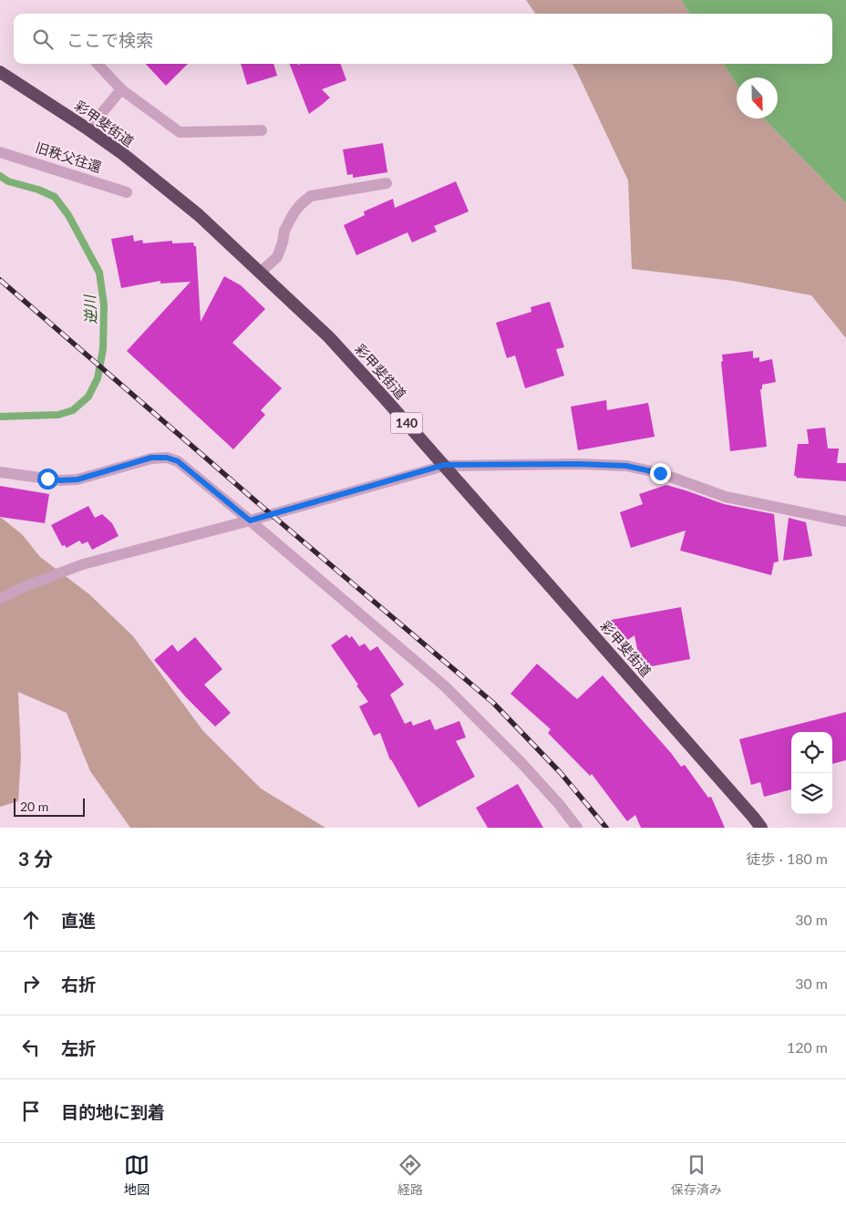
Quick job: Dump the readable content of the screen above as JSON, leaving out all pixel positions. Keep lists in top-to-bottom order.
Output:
{
  "streets": {
    "highway": ["彩甲斐街道", "140"],
    "street": ["旧秩父往還"]
  },
  "water": ["逆川"],
  "scale_bar": "20 m",
  "north": "bottom",
  "page": {
    "search": "ここで検索",
    "scale": "20 m",
    "heading": ["3 分", "徒歩 · 180 m"],
    "list": [
      ["直進", "30 m"],
      ["右折", "30 m"],
      ["左折", "120 m"],
      "目的地に到着"
    ],
    "nav": ["地図", "経路", "保存済み"]
  }
}
